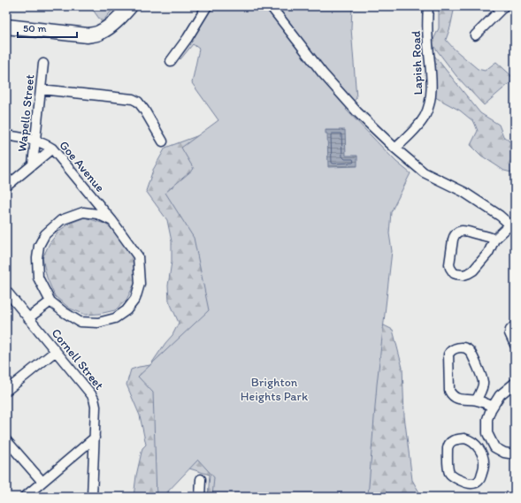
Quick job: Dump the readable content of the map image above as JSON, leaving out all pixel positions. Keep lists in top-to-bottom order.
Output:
{
  "streets": {
    "street": [
      "Lapish Road",
      "Wapello Street",
      "Goe Avenue",
      "Cornell Street"
    ]
  },
  "crossings": [
    ["Wapello Street", "Goe Avenue"]
  ],
  "parks": ["Brighton Heights Park"],
  "scale_bar": "50 m"
}
